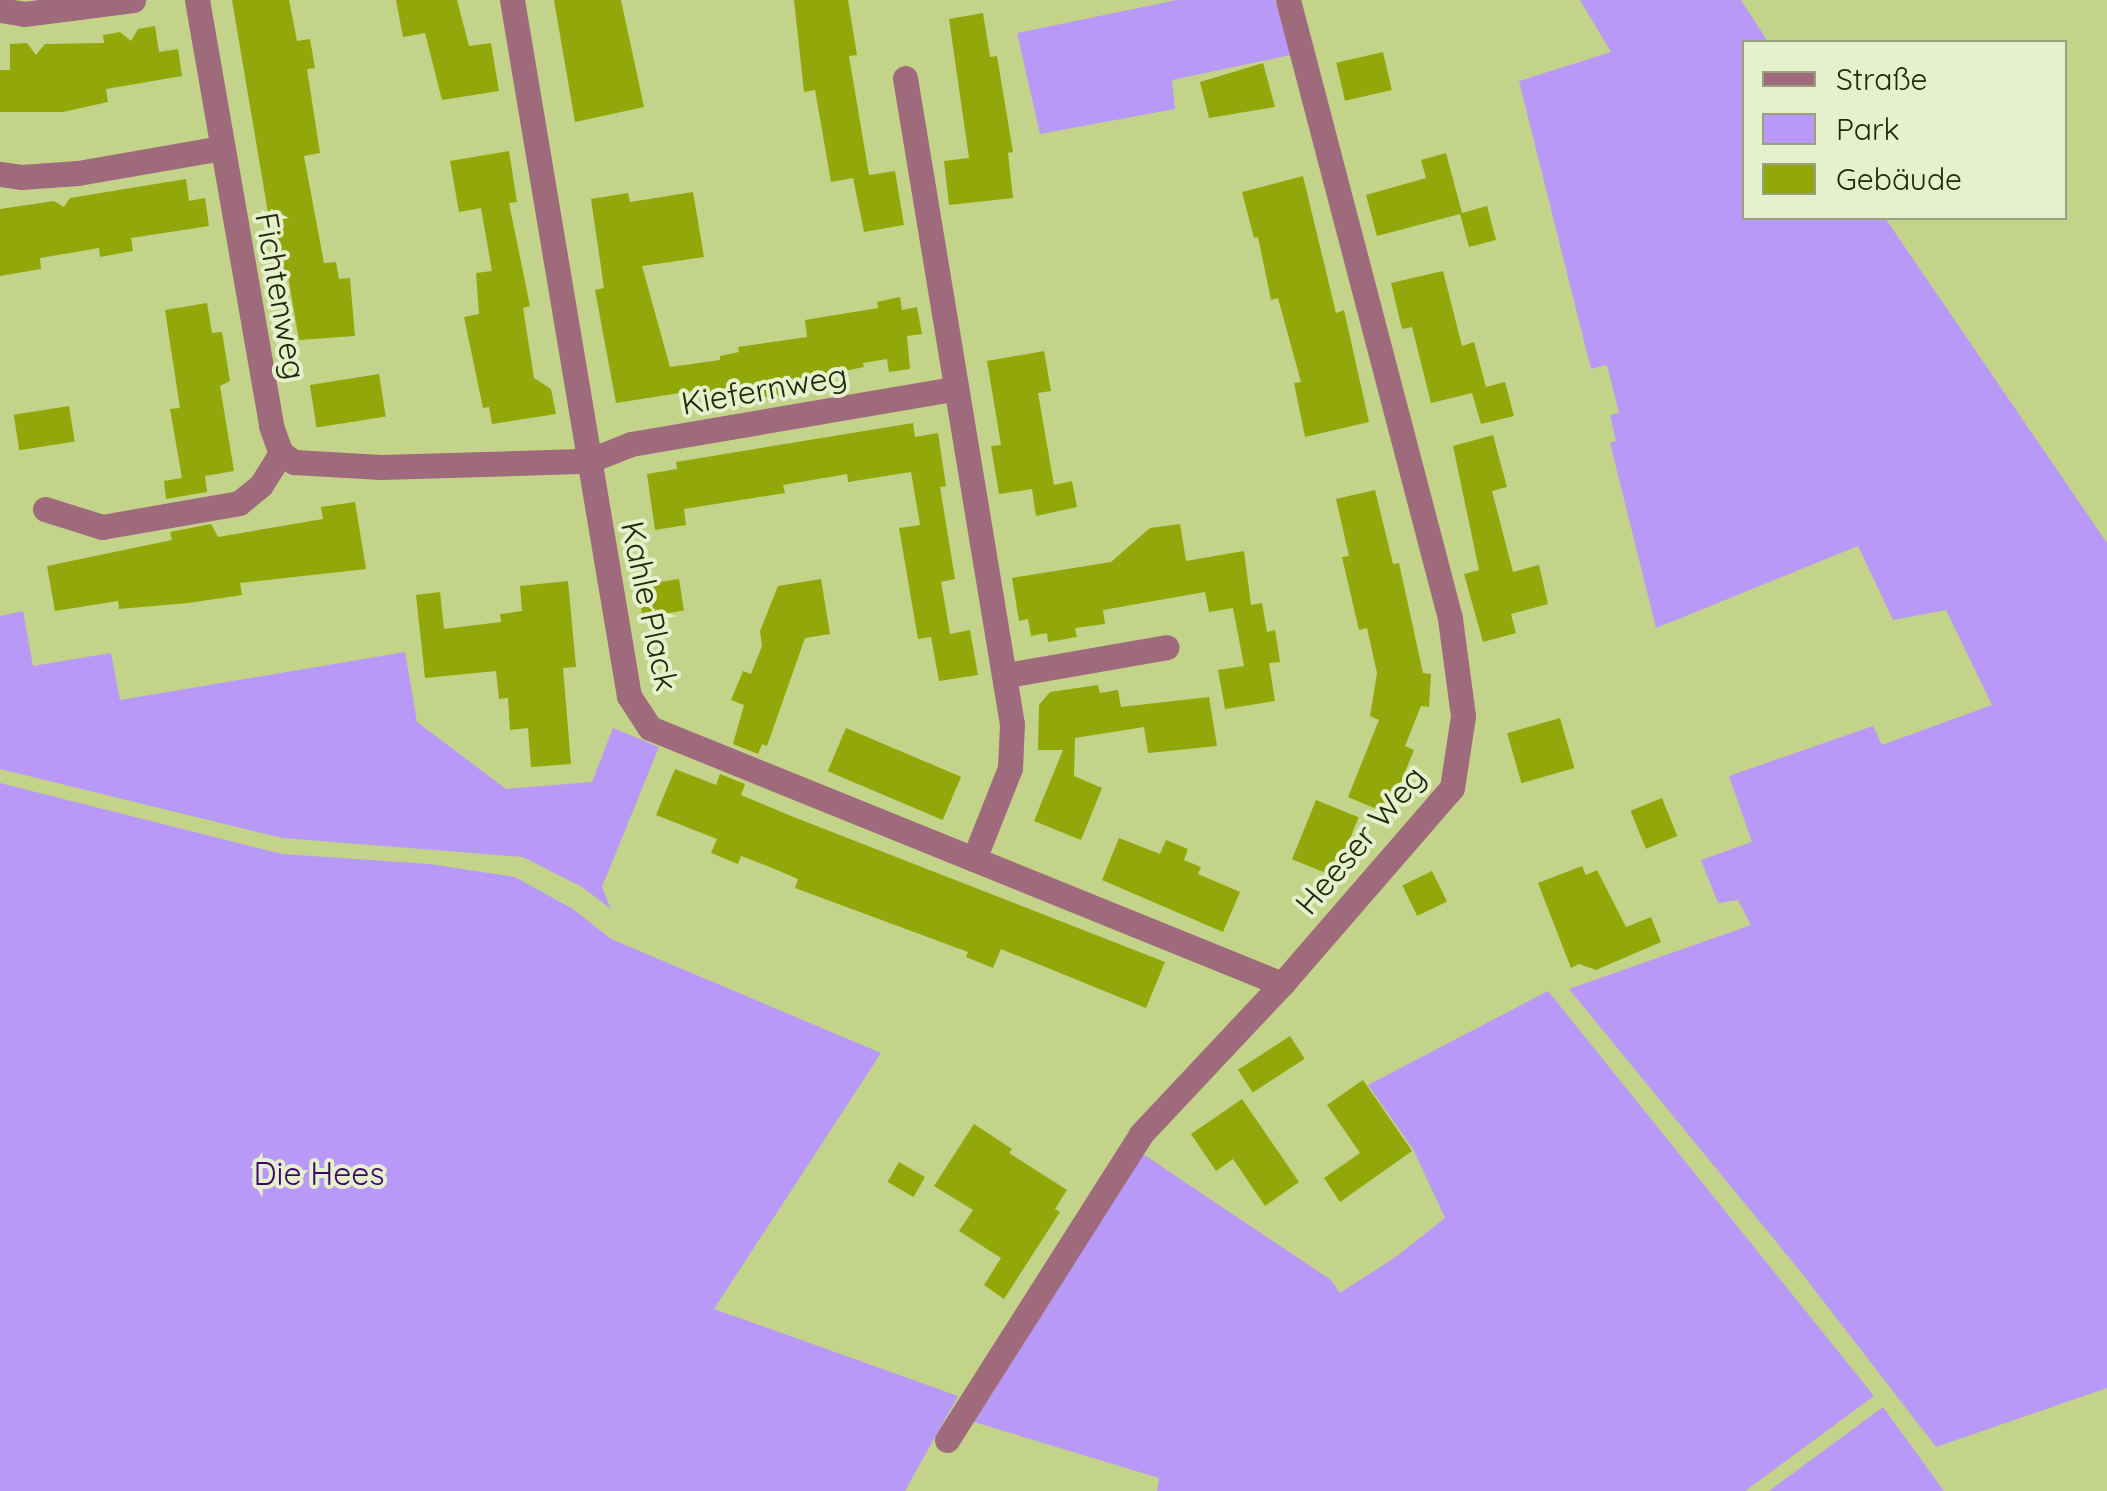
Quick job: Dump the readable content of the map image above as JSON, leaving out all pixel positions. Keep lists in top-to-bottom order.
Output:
{
  "streets": {
    "street": [
      "Fichtenweg",
      "Kiefernweg",
      "Kahle Plack",
      "Heeser Weg"
    ]
  },
  "crossings": [
    ["Kiefernweg", "Kahle Plack"],
    ["Kahle Plack", "Heeser Weg"]
  ],
  "parks": ["Die Hees"],
  "legend": ["Straße", "Park", "Gebäude"]
}
